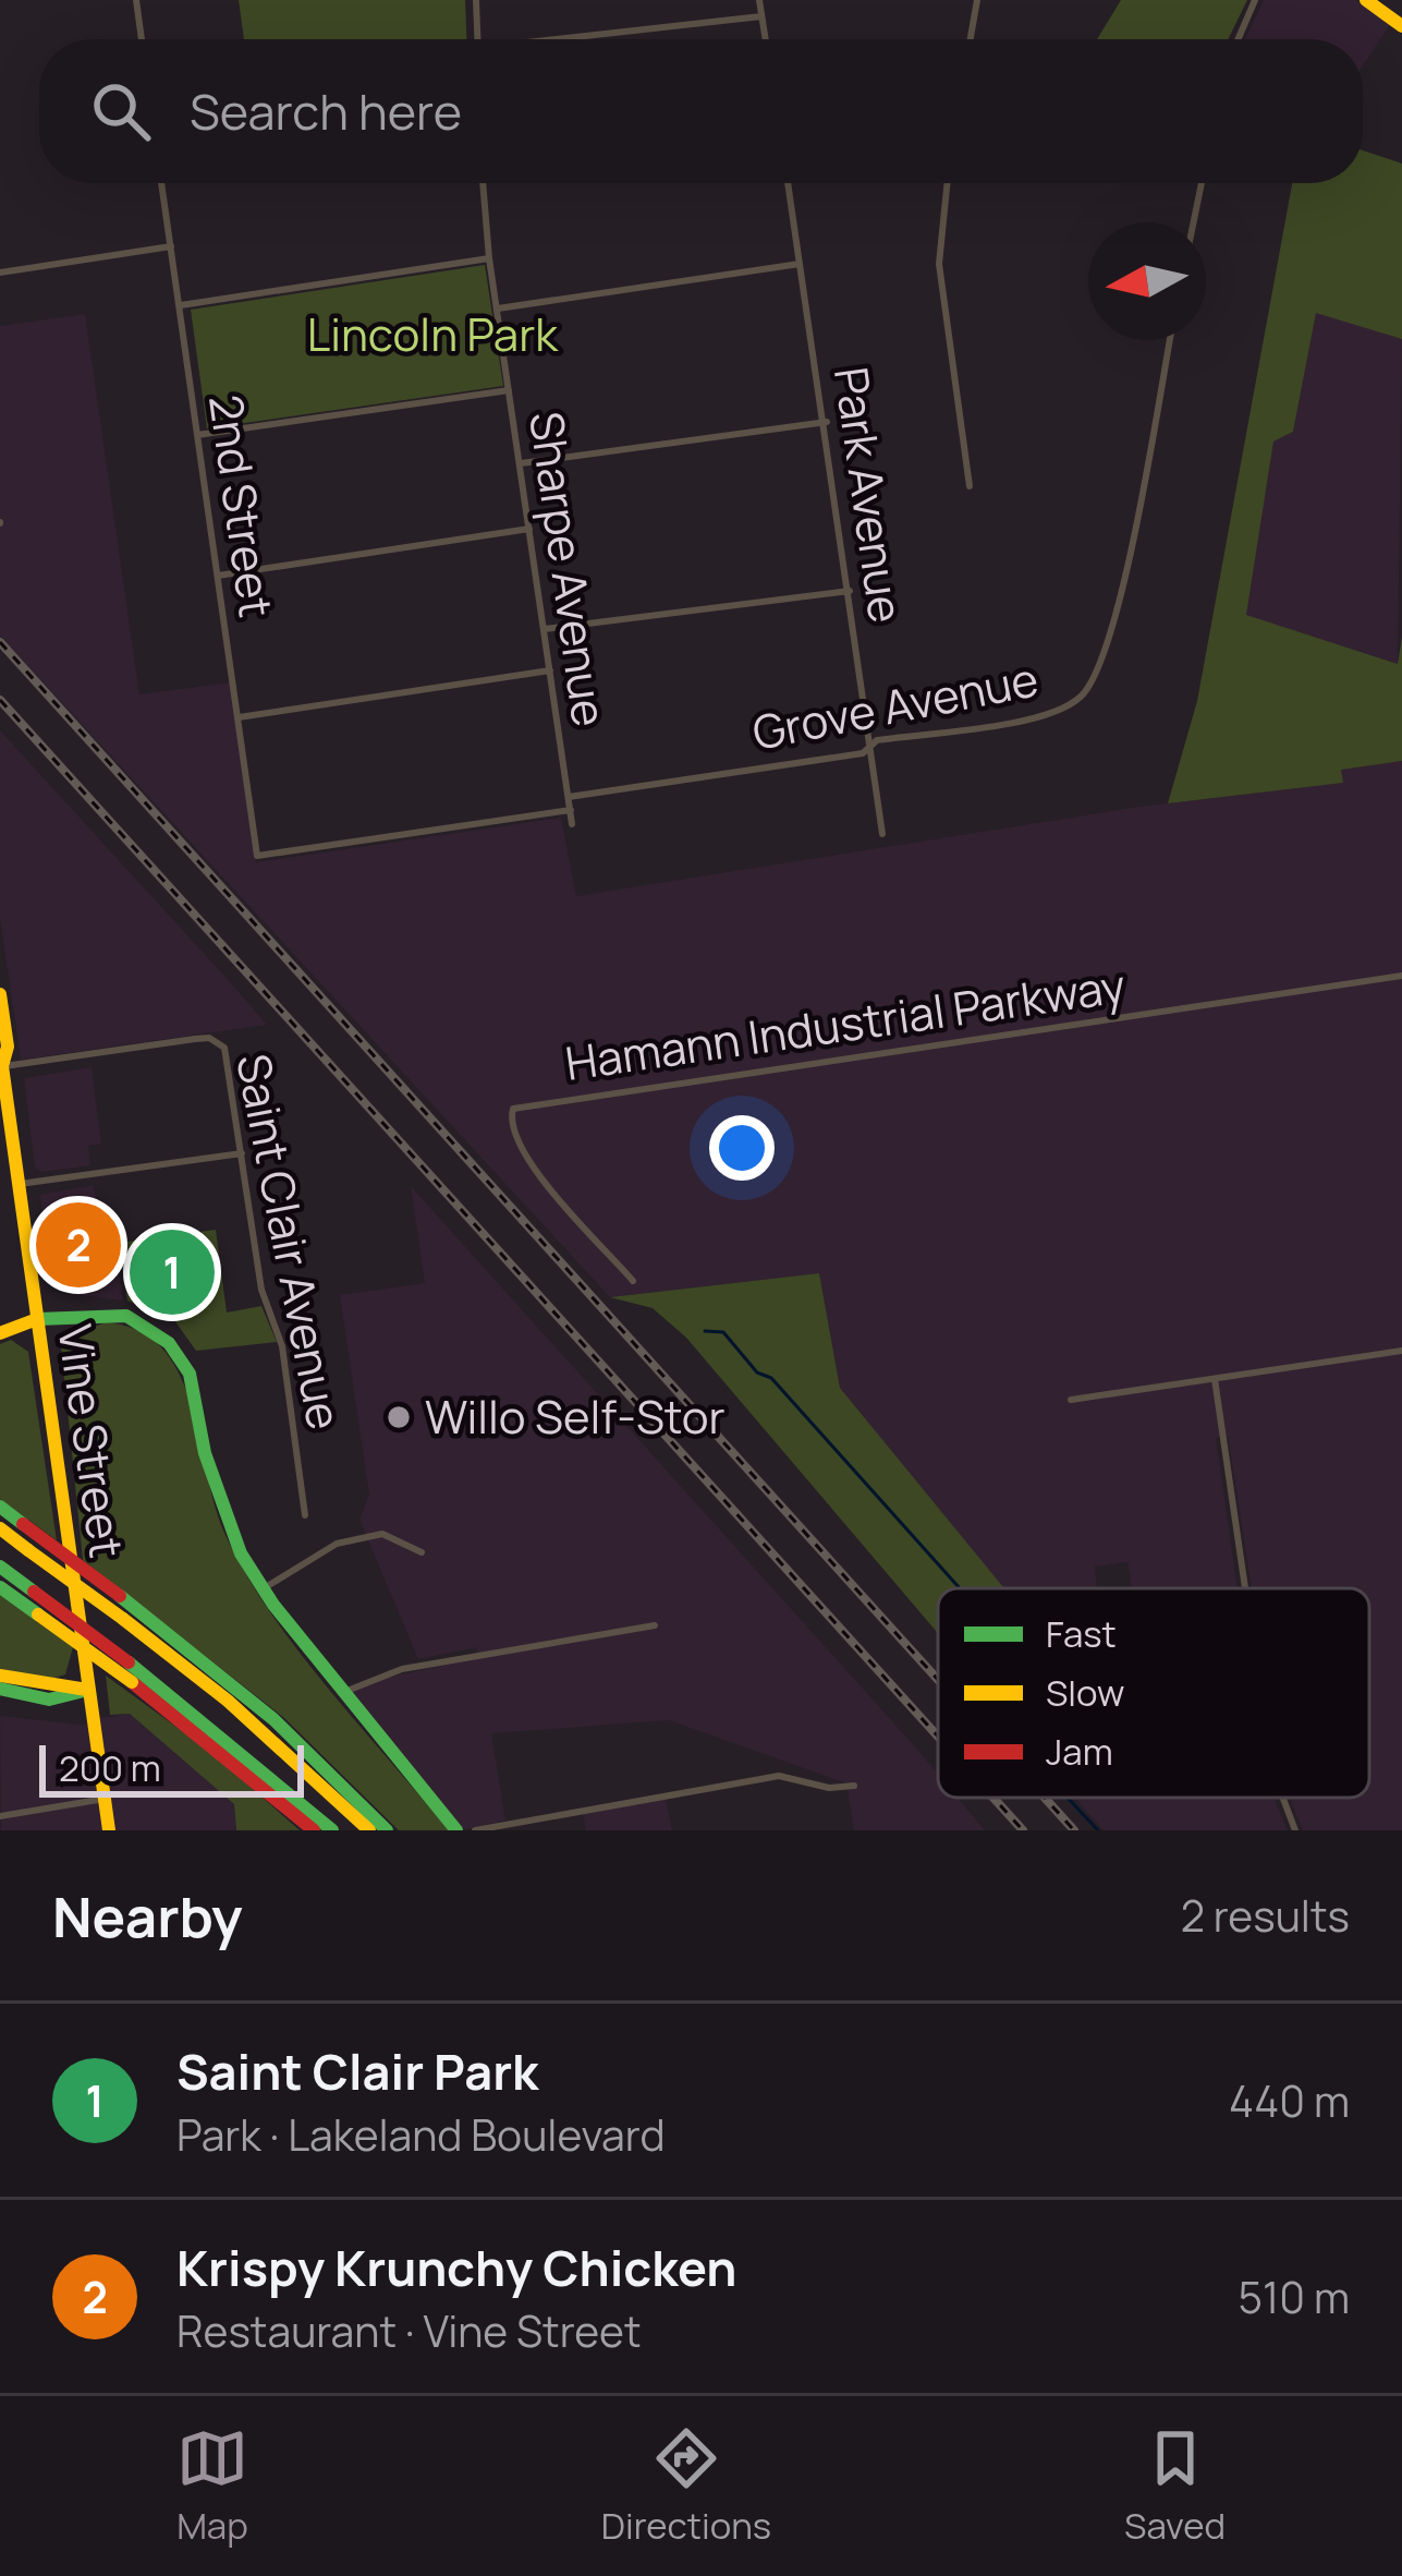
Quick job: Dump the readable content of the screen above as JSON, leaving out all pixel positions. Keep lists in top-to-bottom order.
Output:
{
  "streets": {
    "main road": ["Vine Street"],
    "street": [
      "Park Avenue",
      "2nd Street",
      "Sharpe Avenue",
      "Grove Avenue",
      "Hamann Industrial Parkway",
      "Saint Clair Avenue"
    ]
  },
  "crossings": [
    ["Park Avenue", "Grove Avenue"],
    ["2nd Street", "Sharpe Avenue"],
    ["Sharpe Avenue", "Grove Avenue"],
    ["Saint Clair Avenue", "Vine Street"]
  ],
  "parks": ["Lincoln Park"],
  "places": ["Willo Self-Stor"],
  "legend": ["Fast", "Slow", "Jam"],
  "scale_bar": "200 m",
  "north": "left",
  "page": {
    "search": "Search here",
    "pins": ["2", "1"],
    "scale": "200 m",
    "heading": ["Nearby", "2 results"],
    "list": [
      {
        "mark": "1",
        "name": "Saint Clair Park",
        "note": "Park · Lakeland Boulevard",
        "value": "440 m"
      },
      {
        "mark": "2",
        "name": "Krispy Krunchy Chicken",
        "note": "Restaurant · Vine Street",
        "value": "510 m"
      }
    ],
    "nav": ["Map", "Directions", "Saved"]
  }
}
